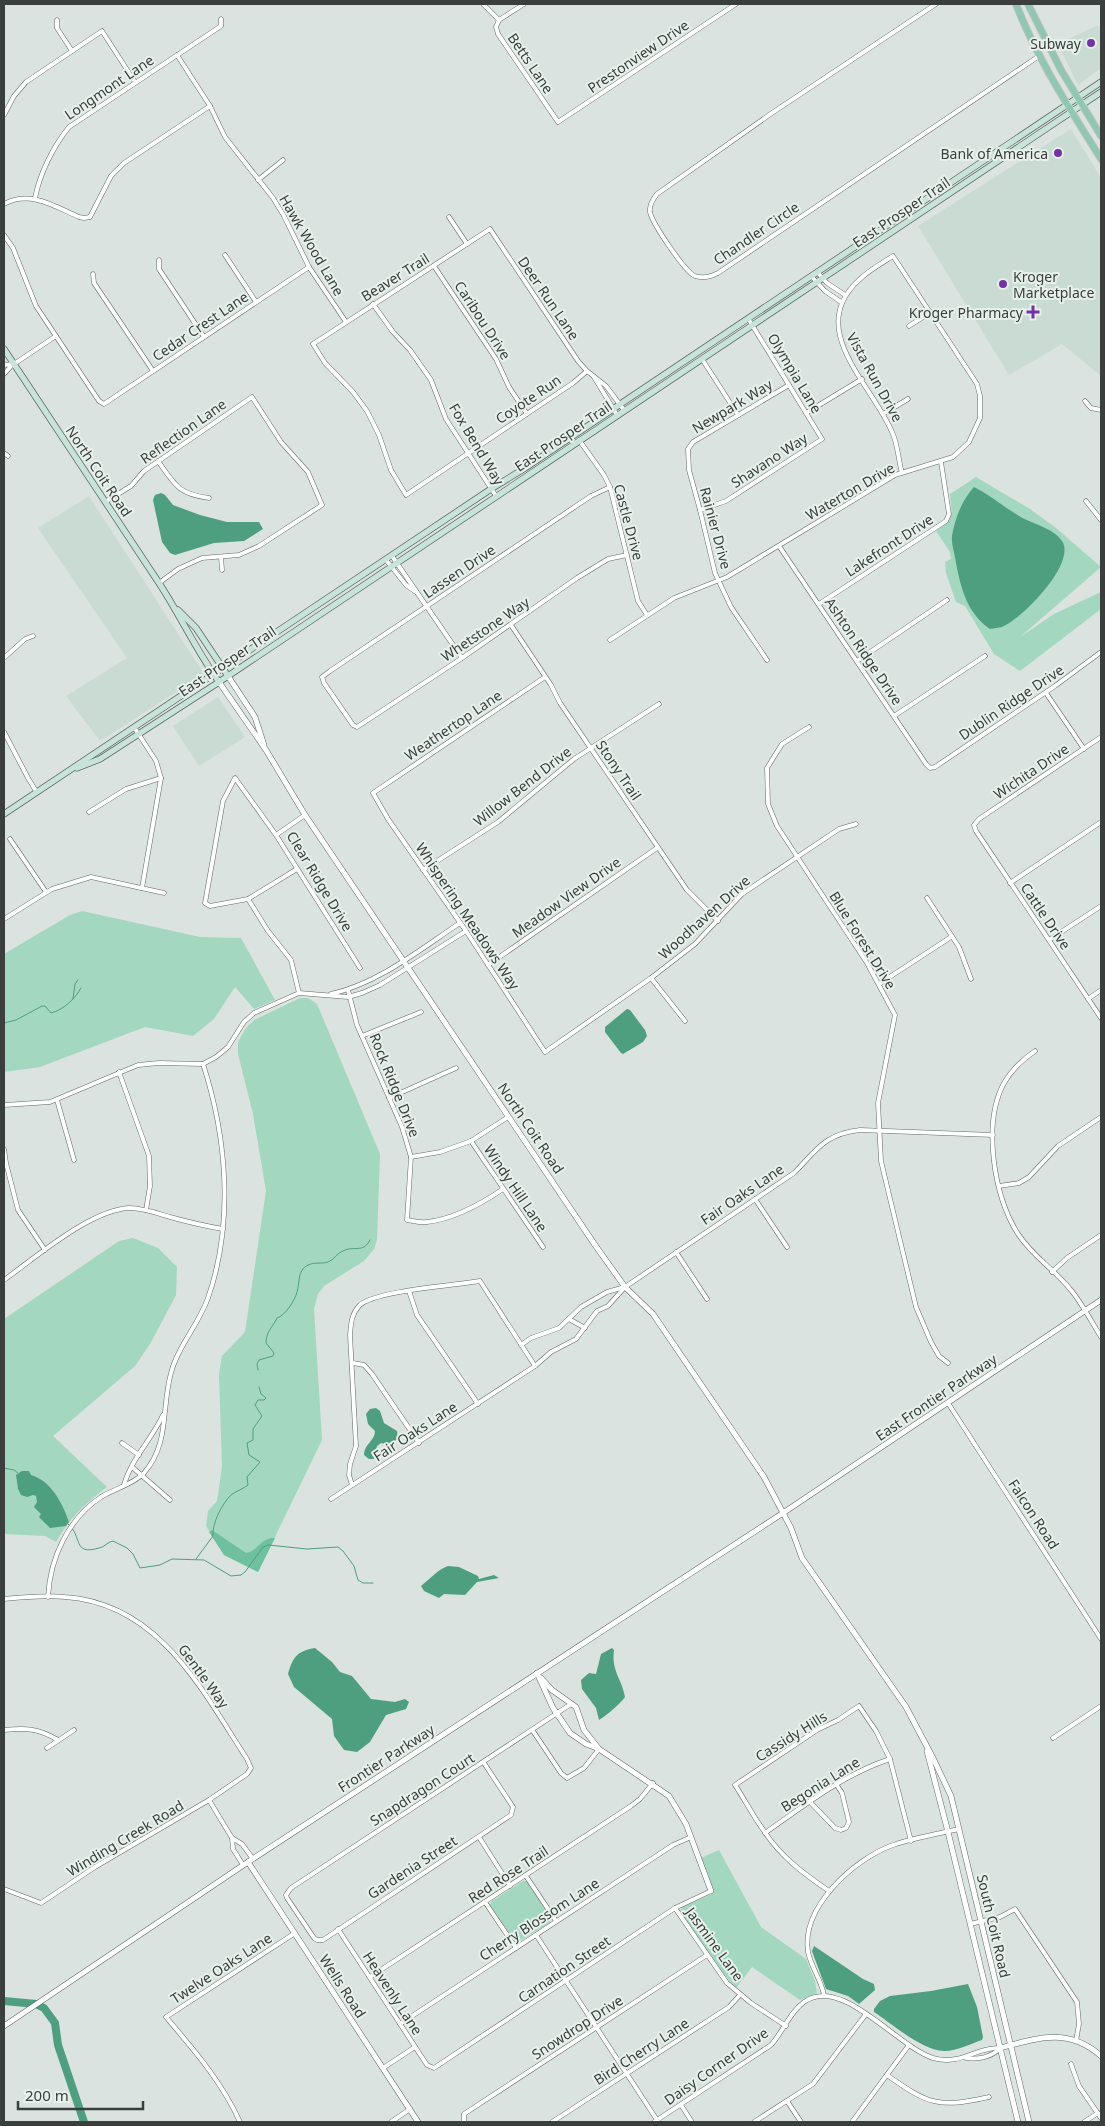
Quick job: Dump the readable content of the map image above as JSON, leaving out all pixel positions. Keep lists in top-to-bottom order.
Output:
{
  "streets": {
    "main road": ["East Prosper Trail", "North Coit Road"],
    "street": [
      "Prestonview Drive",
      "Betts Lane",
      "Longmont Lane",
      "Chandler Circle",
      "Hawk Wood Lane",
      "Beaver Trail",
      "Deer Run Lane",
      "Caribou Drive",
      "Cedar Crest Lane",
      "Olympia Lane",
      "Vista Run Drive",
      "Coyote Run",
      "Newpark Way",
      "Reflection Lane",
      "Fox Bend Way",
      "Shavano Way",
      "Waterton Drive",
      "Castle Drive",
      "Rainier Drive",
      "Lakefront Drive",
      "Lassen Drive",
      "Whetstone Way",
      "Ashton Ridge Drive",
      "Dublin Ridge Drive",
      "Weathertop Lane",
      "Stony Trail",
      "Wichita Drive",
      "Willow Bend Drive",
      "Clear Ridge Drive",
      "Meadow View Drive",
      "Whispering Meadows Way",
      "Cattle Drive",
      "Woodhaven Drive",
      "Blue Forest Drive",
      "Rock Ridge Drive",
      "Windy Hill Lane",
      "Fair Oaks Lane",
      "East Frontier Parkway",
      "Falcon Road",
      "Gentle Way",
      "Cassidy Hills",
      "Frontier Parkway",
      "Begonia Lane",
      "Snapdragon Court",
      "Winding Creek Road",
      "Gardenia Street",
      "Red Rose Trail",
      "Cherry Blossom Lane",
      "South Coit Road",
      "Jasmine Lane",
      "Twelve Oaks Lane",
      "Carnation Street",
      "Wells Road",
      "Heavenly Lane",
      "Snowdrop Drive",
      "Bird Cherry Lane",
      "Daisy Corner Drive"
    ]
  },
  "crossings": [
    ["Prestonview Drive", "Betts Lane"],
    ["Longmont Lane", "Hawk Wood Lane"],
    ["East Prosper Trail", "Deer Run Lane"],
    ["East Prosper Trail", "Olympia Lane"],
    ["East Prosper Trail", "Fox Bend Way"],
    ["East Prosper Trail", "North Coit Road"],
    ["East Prosper Trail", "Castle Drive"],
    ["Hawk Wood Lane", "Beaver Trail"],
    ["Hawk Wood Lane", "Cedar Crest Lane"],
    ["Beaver Trail", "Deer Run Lane"],
    ["Beaver Trail", "Caribou Drive"],
    ["Beaver Trail", "Coyote Run"],
    ["Beaver Trail", "Fox Bend Way"],
    ["Deer Run Lane", "Coyote Run"],
    ["Caribou Drive", "Coyote Run"],
    ["Olympia Lane", "Newpark Way"],
    ["Olympia Lane", "Shavano Way"],
    ["Vista Run Drive", "Waterton Drive"],
    ["Coyote Run", "Fox Bend Way"],
    ["Newpark Way", "Rainier Drive"],
    ["Reflection Lane", "North Coit Road"],
    ["Shavano Way", "Rainier Drive"],
    ["North Coit Road", "Clear Ridge Drive"],
    ["North Coit Road", "Fair Oaks Lane"],
    ["North Coit Road", "East Frontier Parkway"],
    ["North Coit Road", "Frontier Parkway"],
    ["North Coit Road", "South Coit Road"],
    ["Waterton Drive", "Castle Drive"],
    ["Waterton Drive", "Rainier Drive"],
    ["Waterton Drive", "Lakefront Drive"],
    ["Waterton Drive", "Ashton Ridge Drive"],
    ["Castle Drive", "Lassen Drive"],
    ["Castle Drive", "Whetstone Way"],
    ["Lakefront Drive", "Ashton Ridge Drive"],
    ["Lassen Drive", "Whetstone Way"],
    ["Whetstone Way", "Stony Trail"],
    ["Ashton Ridge Drive", "Dublin Ridge Drive"],
    ["Weathertop Lane", "Stony Trail"],
    ["Weathertop Lane", "Whispering Meadows Way"],
    ["Stony Trail", "Willow Bend Drive"],
    ["Stony Trail", "Meadow View Drive"],
    ["Stony Trail", "Woodhaven Drive"],
    ["Wichita Drive", "Cattle Drive"],
    ["Willow Bend Drive", "Whispering Meadows Way"],
    ["Meadow View Drive", "Whispering Meadows Way"],
    ["Whispering Meadows Way", "Woodhaven Drive"],
    ["Woodhaven Drive", "Blue Forest Drive"],
    ["Blue Forest Drive", "Fair Oaks Lane"],
    ["Rock Ridge Drive", "Windy Hill Lane"],
    ["East Frontier Parkway", "Falcon Road"],
    ["East Frontier Parkway", "Frontier Parkway"],
    ["East Frontier Parkway", "South Coit Road"],
    ["Gentle Way", "Winding Creek Road"],
    ["Cassidy Hills", "Begonia Lane"],
    ["Frontier Parkway", "South Coit Road"],
    ["Frontier Parkway", "Wells Road"],
    ["Snapdragon Court", "Gardenia Street"],
    ["Gardenia Street", "Heavenly Lane"],
    ["Red Rose Trail", "Heavenly Lane"],
    ["Cherry Blossom Lane", "Heavenly Lane"],
    ["Jasmine Lane", "Carnation Street"],
    ["Jasmine Lane", "Snowdrop Drive"],
    ["Jasmine Lane", "Bird Cherry Lane"],
    ["Jasmine Lane", "Daisy Corner Drive"],
    ["Twelve Oaks Lane", "Wells Road"],
    ["Carnation Street", "Heavenly Lane"]
  ],
  "places": {
    "other": ["Subway", "Bank of America", "Kroger Marketplace"],
    "health": ["Kroger Pharmacy"]
  },
  "scale_bar": "200 m"
}
